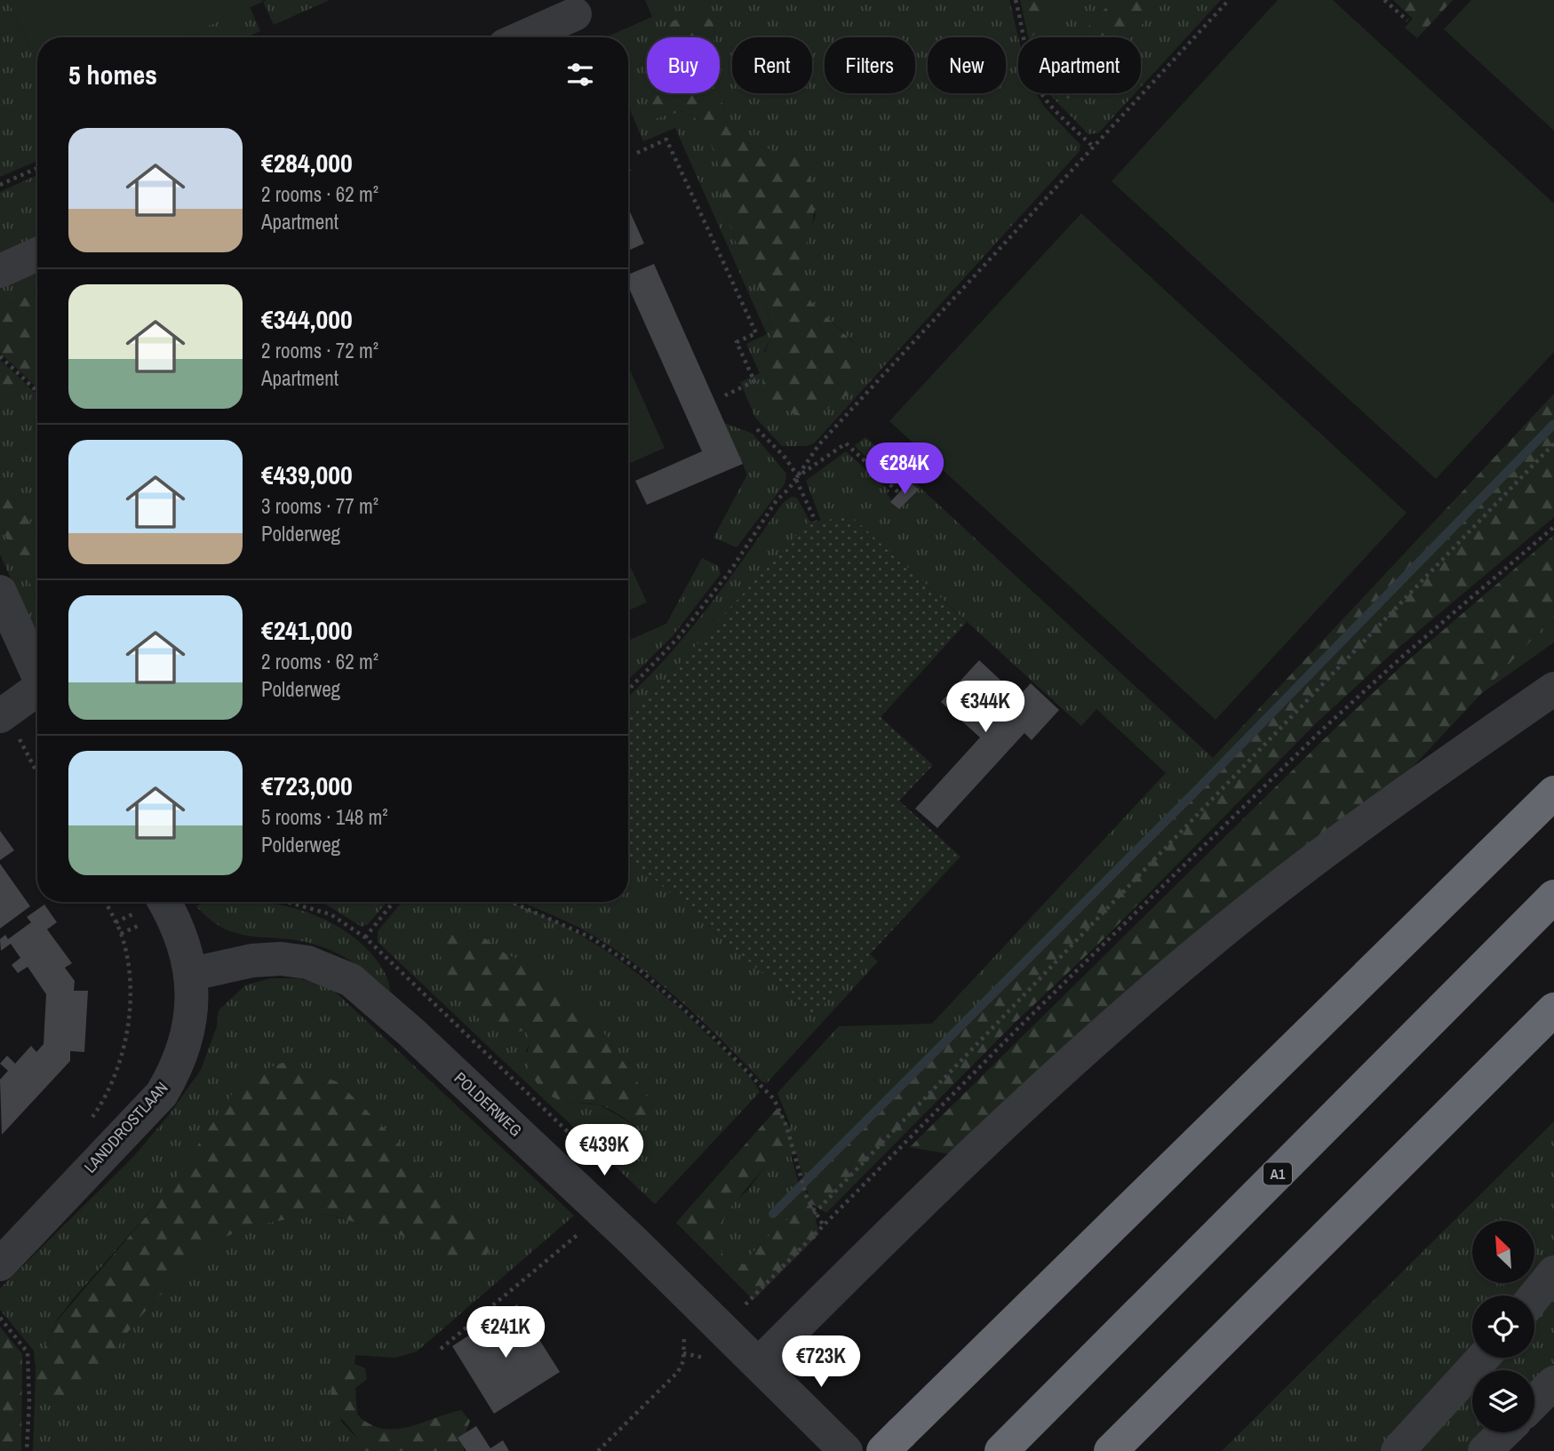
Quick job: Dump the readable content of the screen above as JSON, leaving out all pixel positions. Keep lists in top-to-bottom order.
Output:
{
  "streets": {
    "highway": ["A1"],
    "street": ["POLDERWEG", "LANDDROSTLAAN"]
  },
  "crossings": [
    ["POLDERWEG", "LANDDROSTLAAN"]
  ],
  "north": "top left",
  "page": {
    "chip": [
      "Buy",
      "Rent",
      "Filters",
      "New",
      "Apartment"
    ],
    "heading": "5 homes",
    "list": [
      {
        "name": "€284,000",
        "note": "2 rooms · 62 m² · Apartment"
      },
      {
        "name": "€344,000",
        "note": "2 rooms · 72 m² · Apartment"
      },
      {
        "name": "€439,000",
        "note": "3 rooms · 77 m² · Polderweg"
      },
      {
        "name": "€241,000",
        "note": "2 rooms · 62 m² · Polderweg"
      },
      {
        "name": "€723,000",
        "note": "5 rooms · 148 m² · Polderweg"
      }
    ],
    "price": [
      "€284K",
      "€344K",
      "€439K",
      "€241K",
      "€723K"
    ]
  }
}
